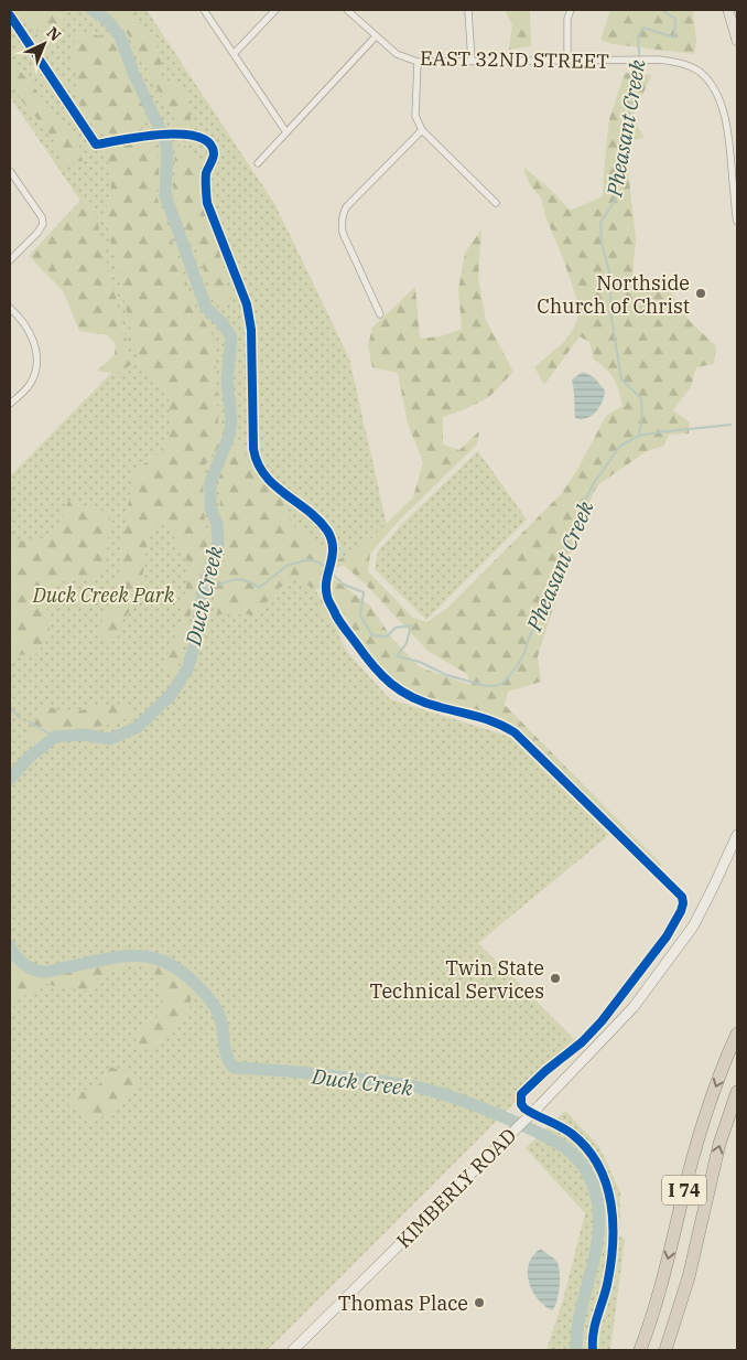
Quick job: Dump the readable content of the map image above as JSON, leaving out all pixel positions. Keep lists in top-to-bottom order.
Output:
{
  "streets": {
    "highway": ["I 74"],
    "main road": ["KIMBERLY ROAD"],
    "street": ["EAST 32ND STREET"]
  },
  "water": ["Pheasant Creek", "Duck Creek"],
  "parks": ["Duck Creek Park"],
  "places": ["Northside Church of Christ", "Twin State Technical Services", "Thomas Place"],
  "north": "top right"
}
